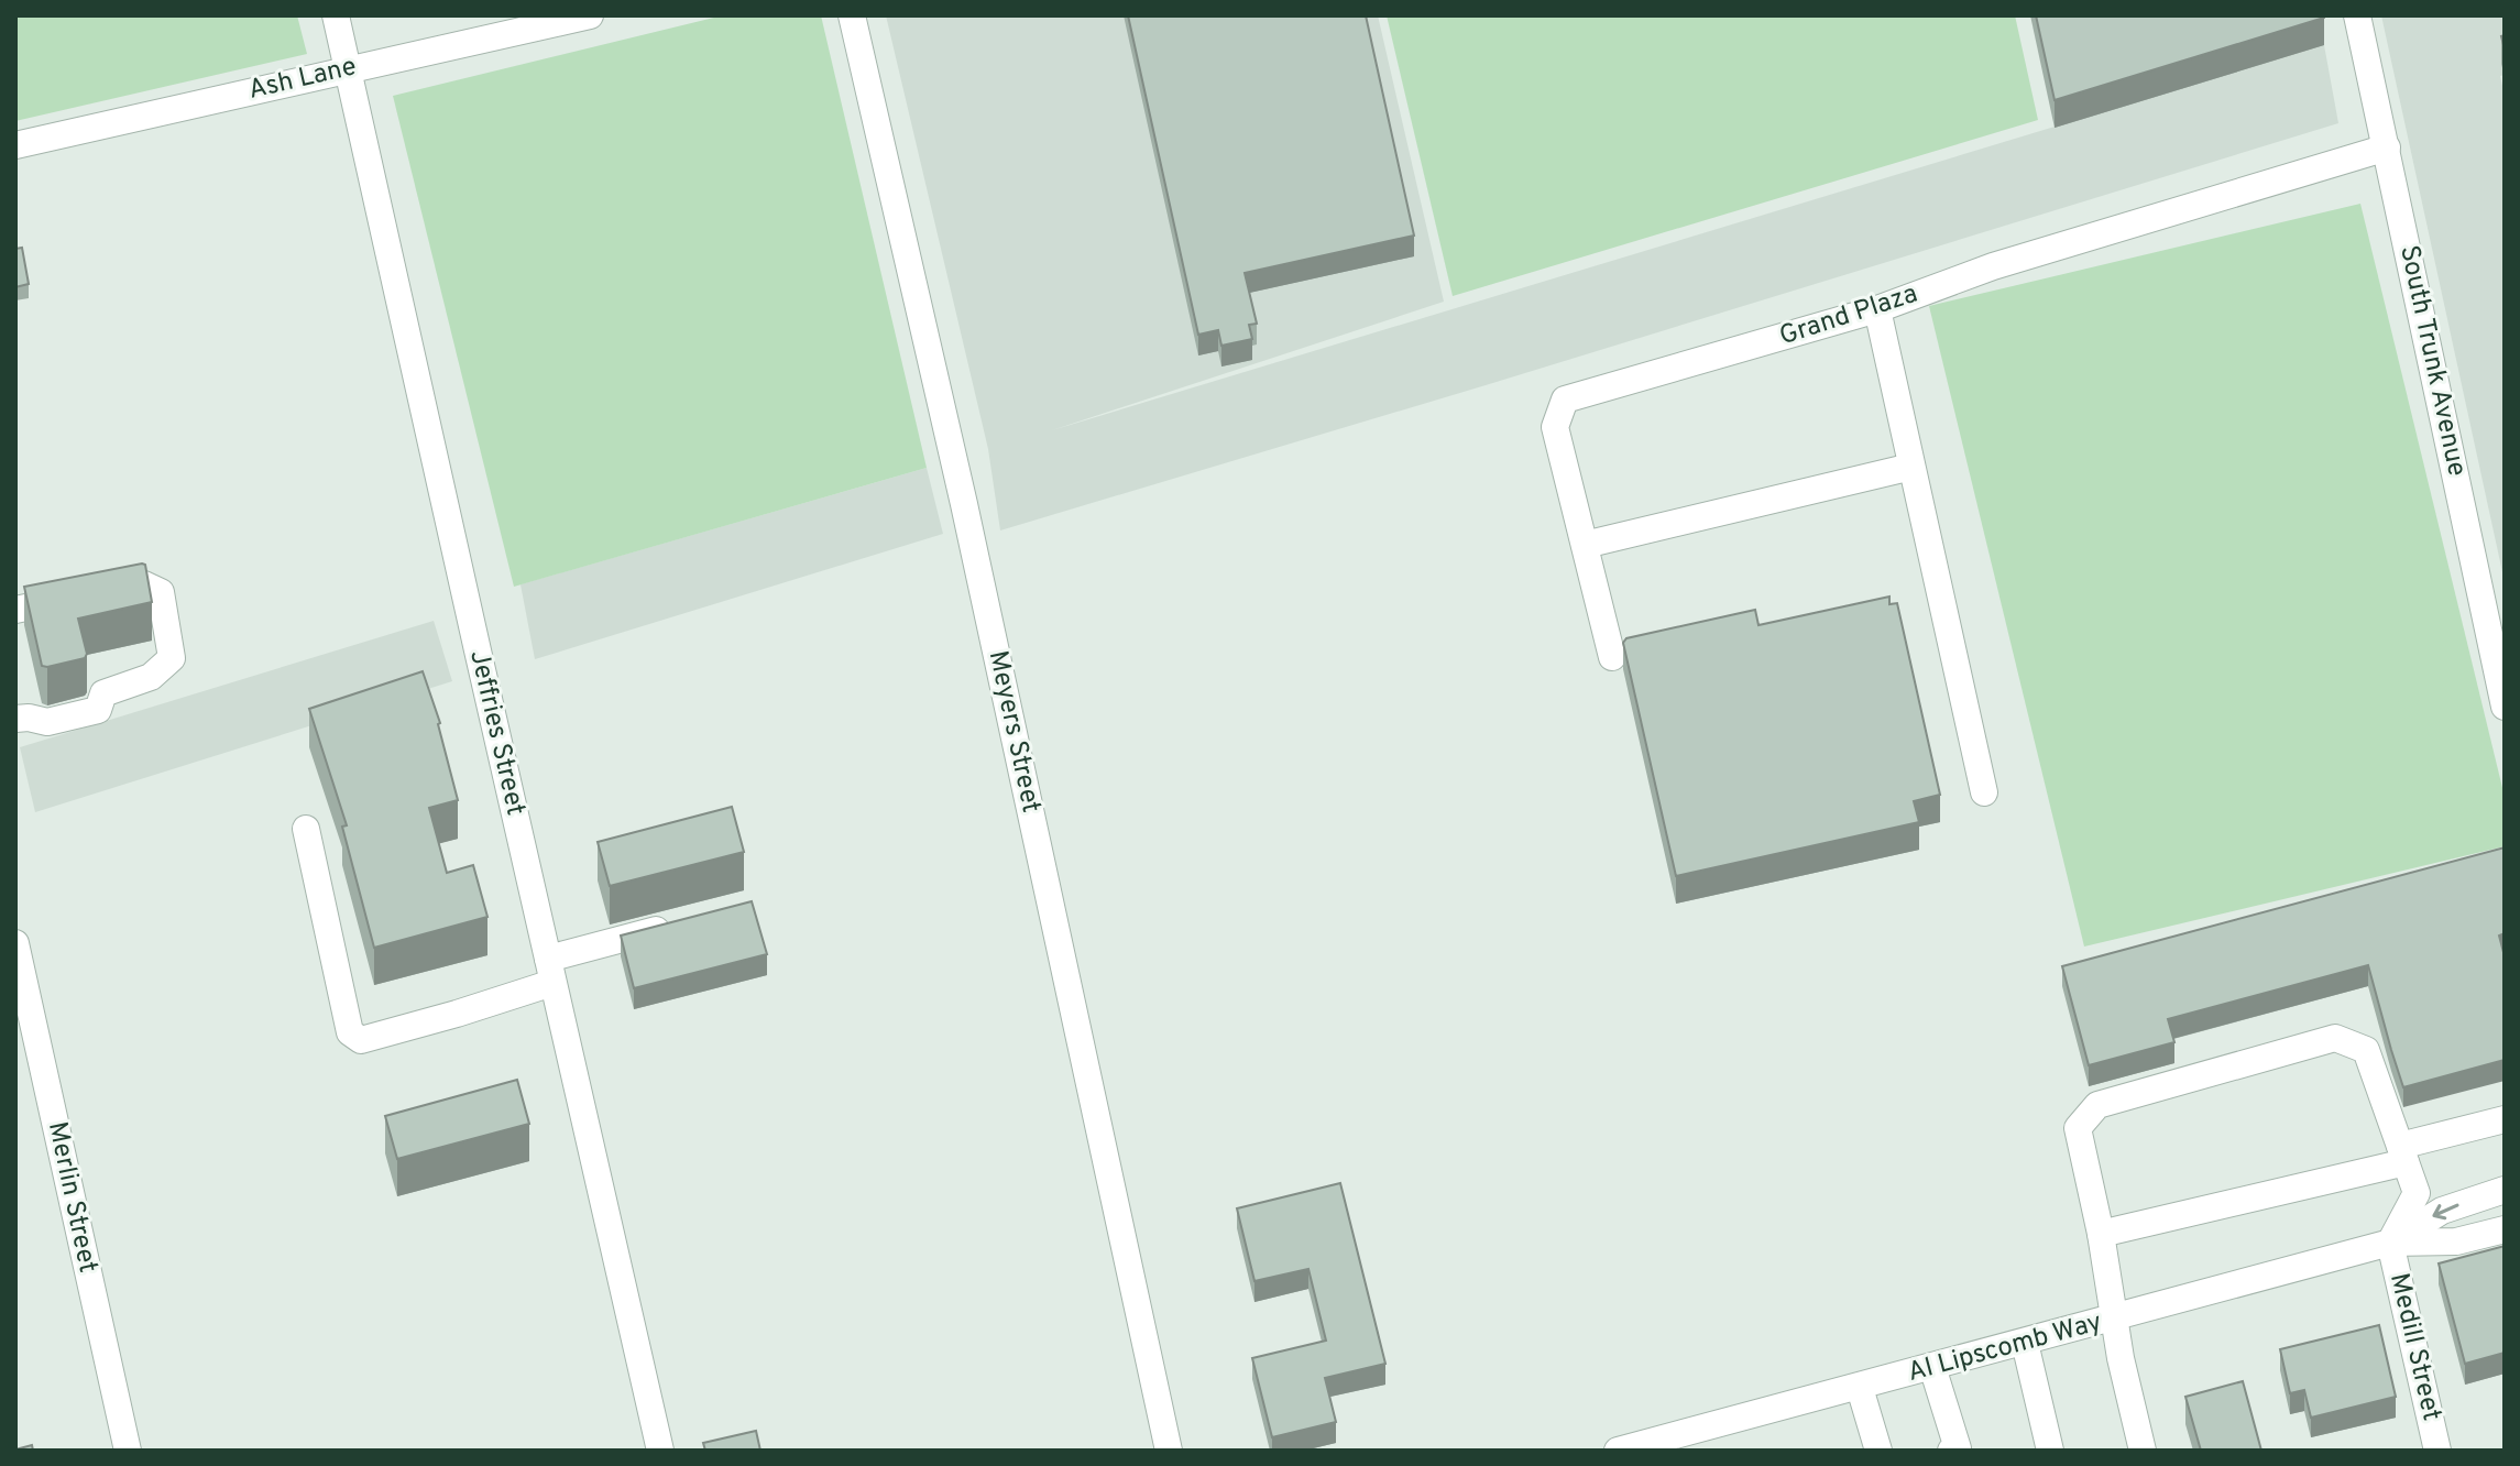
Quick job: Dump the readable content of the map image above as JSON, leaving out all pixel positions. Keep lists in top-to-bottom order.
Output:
{
  "streets": {
    "street": [
      "Ash Lane",
      "Grand Plaza",
      "South Trunk Avenue",
      "Meyers Street",
      "Jeffries Street",
      "Merlin Street",
      "Medill Street",
      "Al Lipscomb Way"
    ]
  },
  "crossings": [
    ["Ash Lane", "Jeffries Street"],
    ["Grand Plaza", "South Trunk Avenue"],
    ["Medill Street", "Al Lipscomb Way"]
  ]
}
